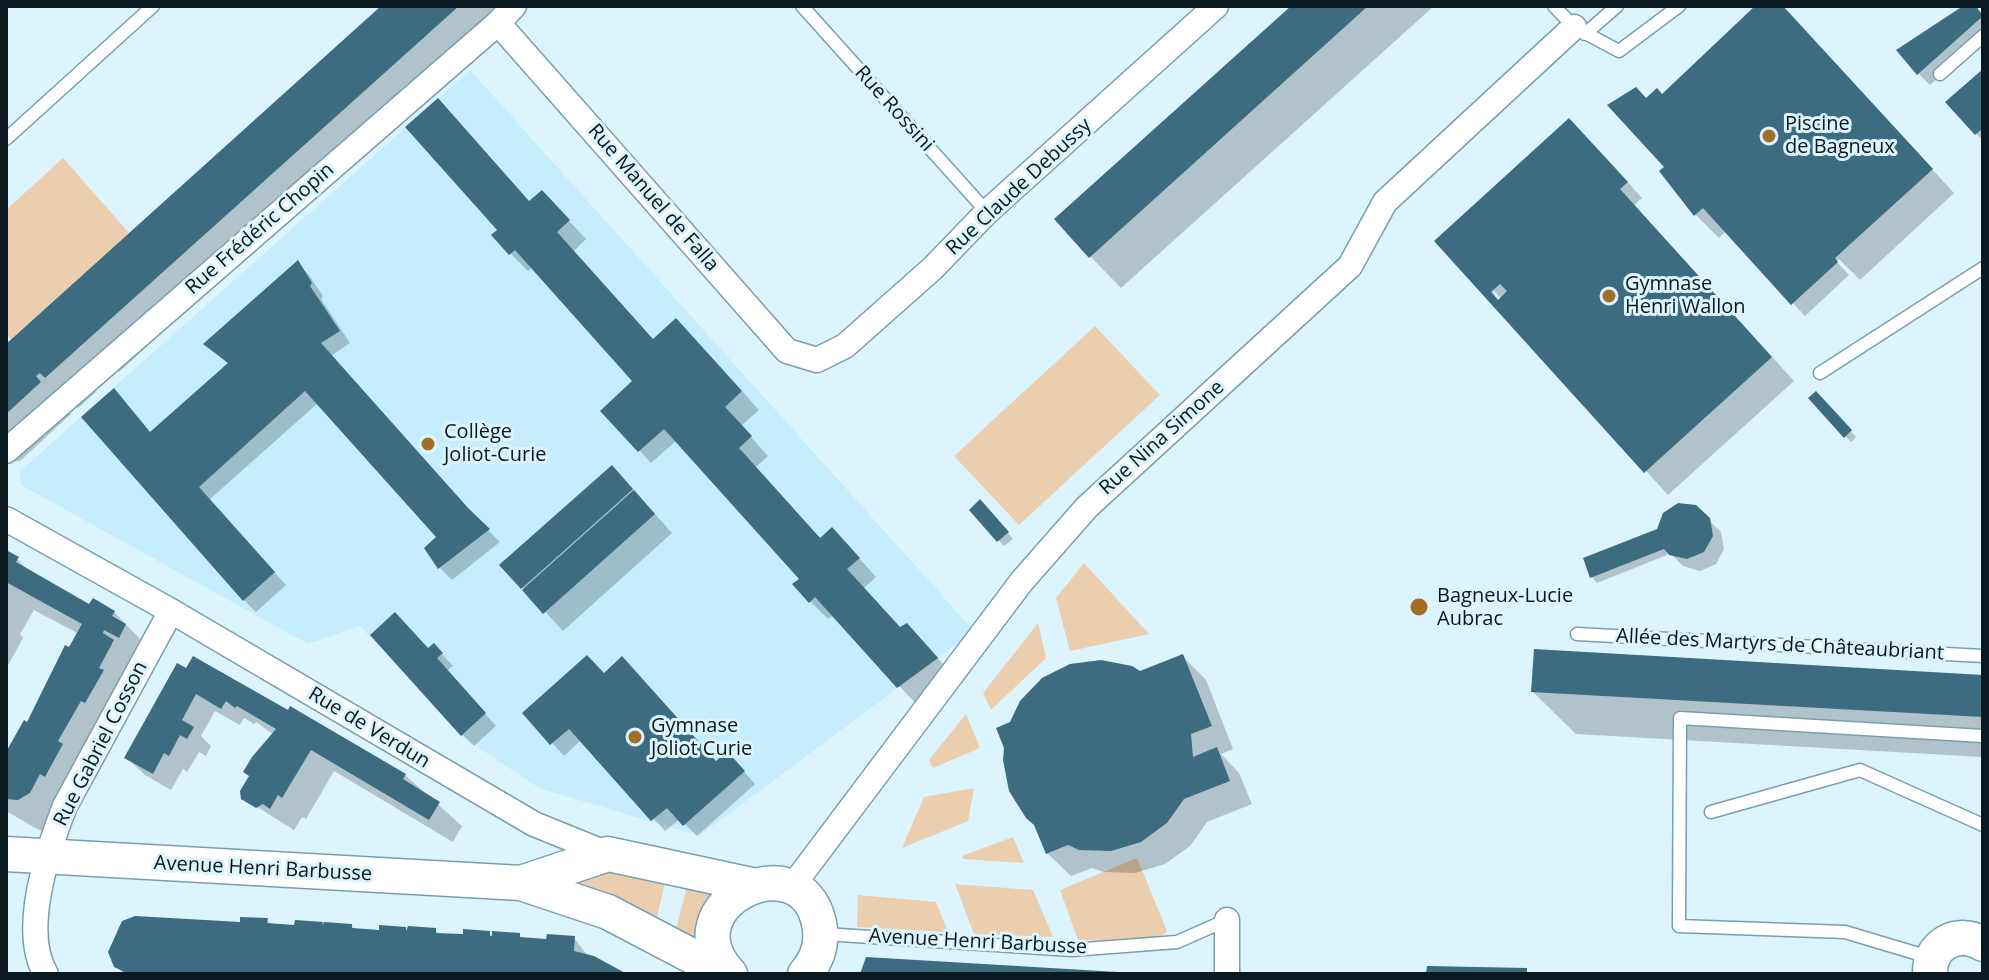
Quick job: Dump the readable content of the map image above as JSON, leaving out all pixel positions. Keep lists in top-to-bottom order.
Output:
{
  "streets": {
    "main road": ["Rue de Verdun", "Avenue Henri Barbusse"],
    "street": [
      "Rue Claude Debussy",
      "Rue Manuel de Falla",
      "Rue Frédéric Chopin",
      "Rue Nina Simone",
      "Rue Gabriel Cosson"
    ],
    "lane": ["Rue Rossini", "Allée des Martyrs de Châteaubriant"]
  },
  "crossings": [
    ["Rue Rossini", "Rue Claude Debussy"],
    ["Rue Claude Debussy", "Rue Manuel de Falla"],
    ["Rue Manuel de Falla", "Rue Frédéric Chopin"],
    ["Rue Nina Simone", "Rue de Verdun"],
    ["Rue de Verdun", "Rue Gabriel Cosson"],
    ["Rue de Verdun", "Avenue Henri Barbusse"],
    ["Rue Gabriel Cosson", "Avenue Henri Barbusse"]
  ],
  "places": [
    "Piscine de Bagneux",
    "Gymnase Henri Wallon",
    "Collège Joliot-Curie",
    "Bagneux-Lucie Aubrac",
    "Gymnase Joliot Curie"
  ]
}
